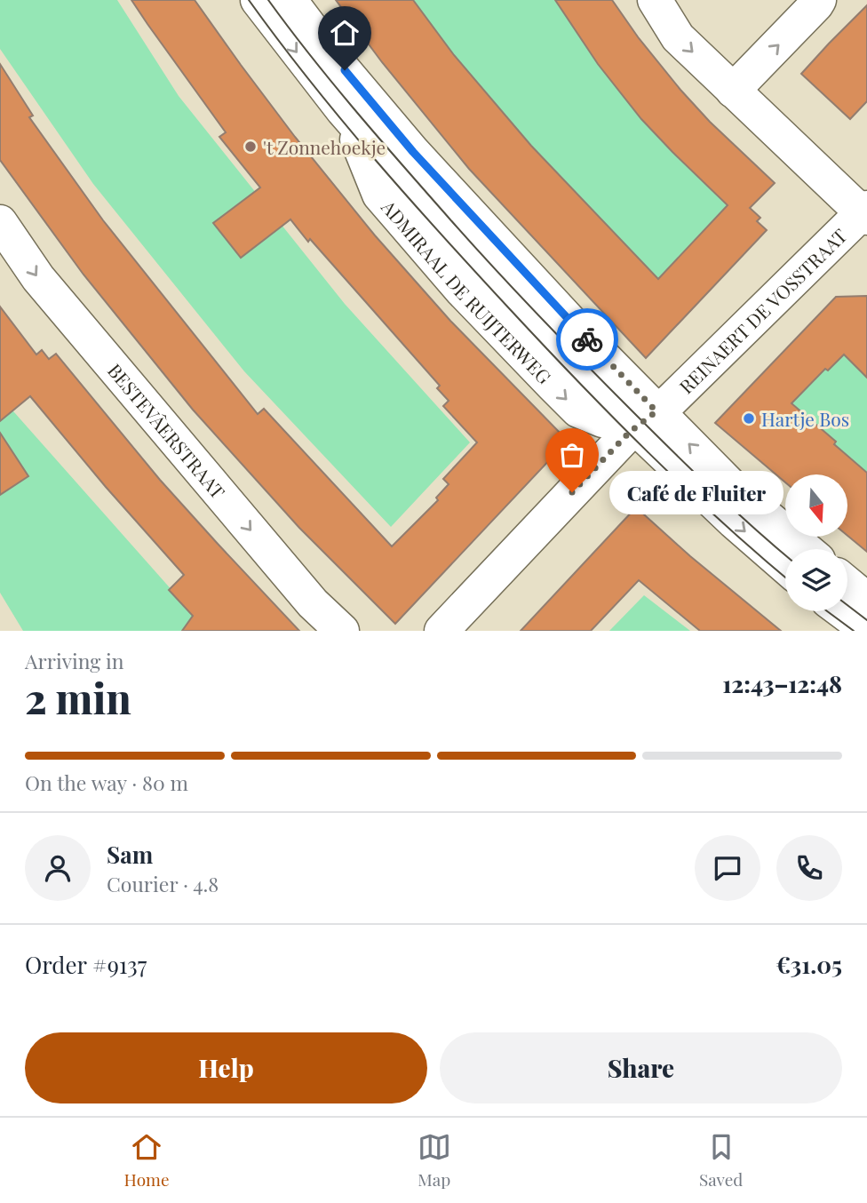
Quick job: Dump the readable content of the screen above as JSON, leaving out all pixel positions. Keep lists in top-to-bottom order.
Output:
{
  "streets": {
    "street": ["ADMIRAAL DE RUIJTERWEG", "REINAERT DE VOSSTRAAT", "BESTEVÂERSTRAAT"]
  },
  "crossings": [
    ["ADMIRAAL DE RUIJTERWEG", "REINAERT DE VOSSTRAAT"]
  ],
  "one_way": ["BESTEVÂERSTRAAT"],
  "places": ["'t Zonnehoekje", "Hartje Bos", "Café de Fluiter"],
  "north": "bottom",
  "page": {
    "bubble": "Café de Fluiter",
    "heading": ["2 min", "Arriving in", "12:43–12:48"],
    "panel": [
      "Sam",
      "Courier · 4.8",
      "Order #9137",
      "€31.05"
    ],
    "bar": "On the way · 80 m",
    "buttons": ["Help", "Share"],
    "tabs": ["Home", "Map", "Saved"]
  }
}
